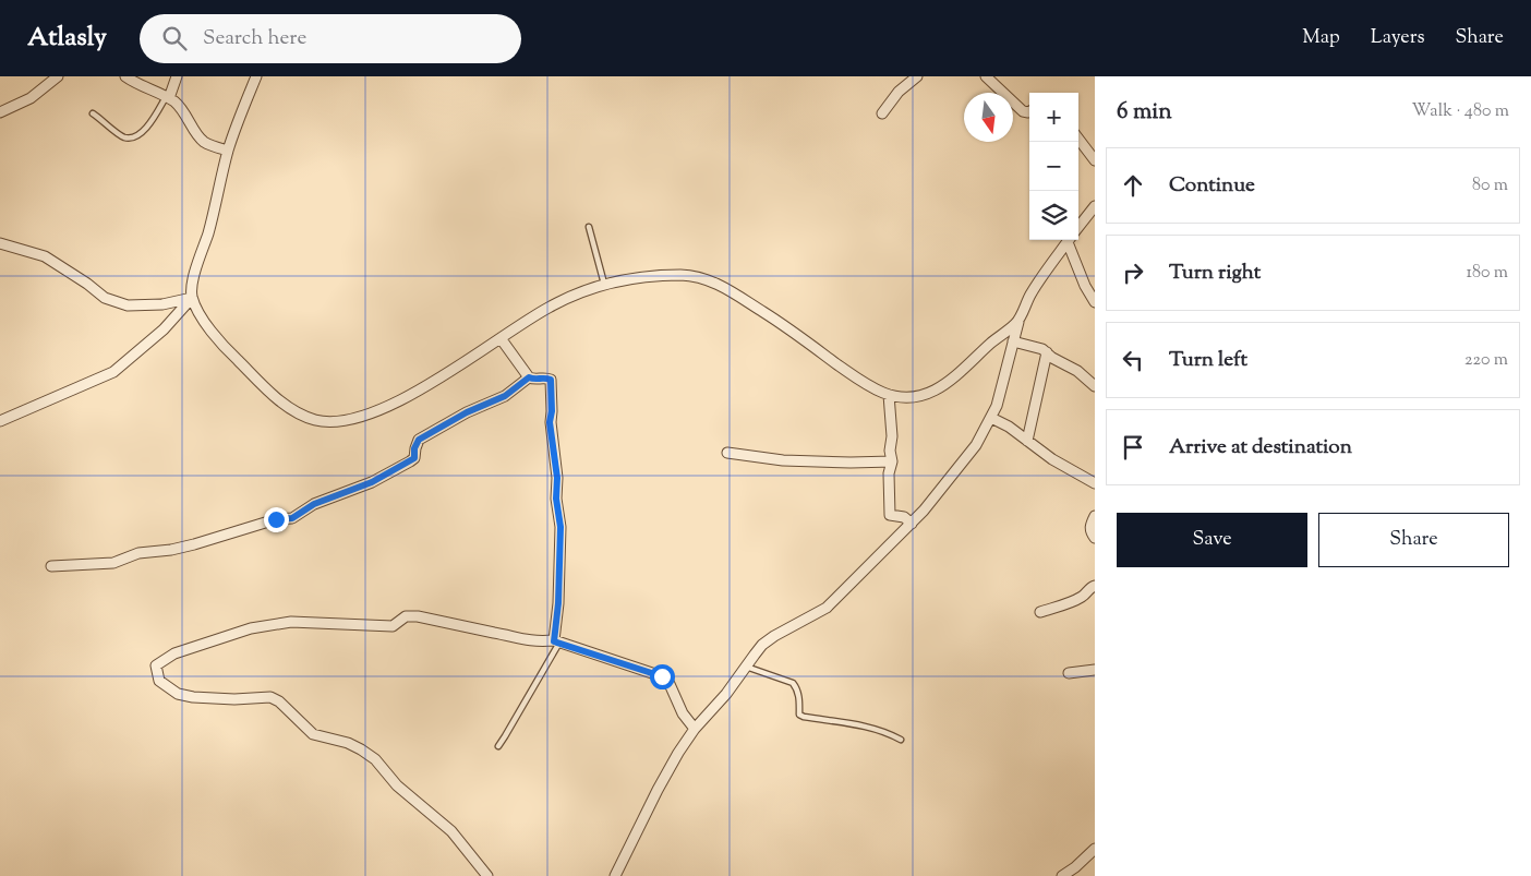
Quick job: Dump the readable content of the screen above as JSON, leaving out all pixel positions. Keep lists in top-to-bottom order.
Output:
{
  "north": "bottom",
  "page": {
    "header": "Atlasly",
    "search": "Search here",
    "nav": ["Map", "Layers", "Share"],
    "heading": ["6 min", "Walk · 480 m"],
    "map_buttons": ["+", "−"],
    "list": [
      ["Continue", "80 m"],
      ["Turn right", "180 m"],
      ["Turn left", "220 m"],
      "Arrive at destination"
    ],
    "buttons": ["Save", "Share"]
  }
}
